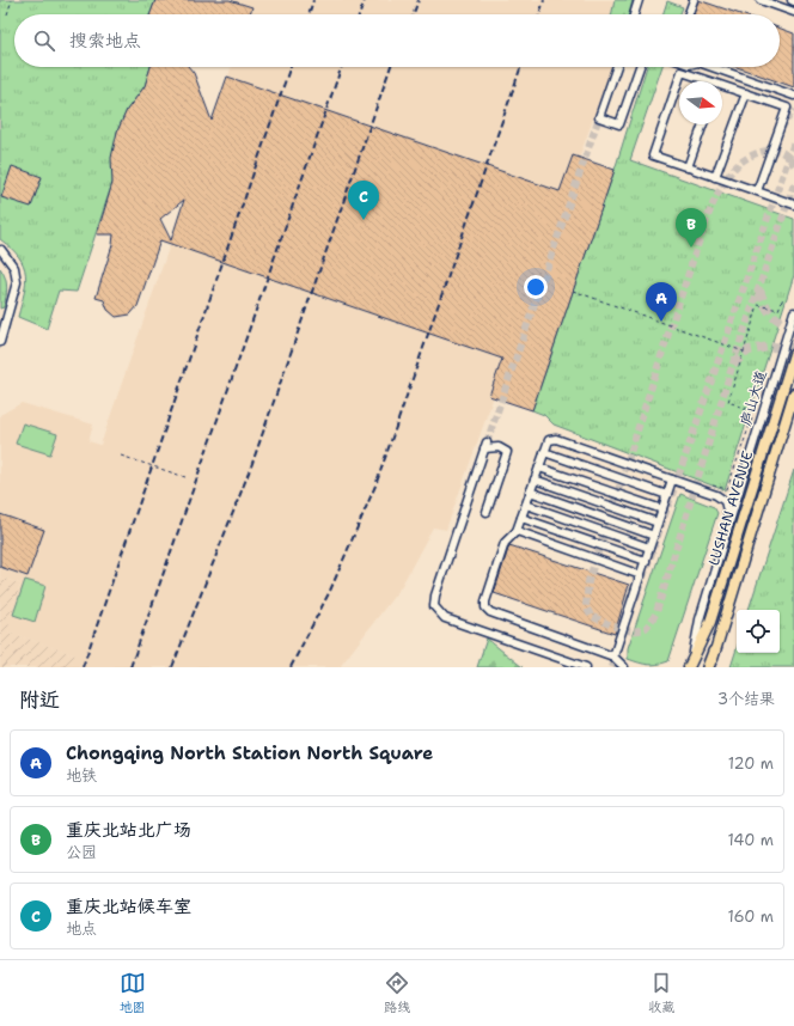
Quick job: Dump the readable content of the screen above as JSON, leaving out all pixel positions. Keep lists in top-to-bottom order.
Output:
{
  "streets": {
    "main road": ["LUSHAN AVENUE"],
    "street": ["庐山大道"]
  },
  "crossings": [
    ["庐山大道", "LUSHAN AVENUE"]
  ],
  "north": "right",
  "page": {
    "search": "搜索地点",
    "pins": ["C", "B", "A"],
    "heading": ["附近", "3个结果"],
    "list": [
      {
        "mark": "A",
        "name": "Chongqing North Station North Square",
        "note": "地铁",
        "value": "120 m"
      },
      {
        "mark": "B",
        "name": "重庆北站北广场",
        "note": "公园",
        "value": "140 m"
      },
      {
        "mark": "C",
        "name": "重庆北站候车室",
        "note": "地点",
        "value": "160 m"
      }
    ],
    "nav": ["地图", "路线", "收藏"]
  }
}
